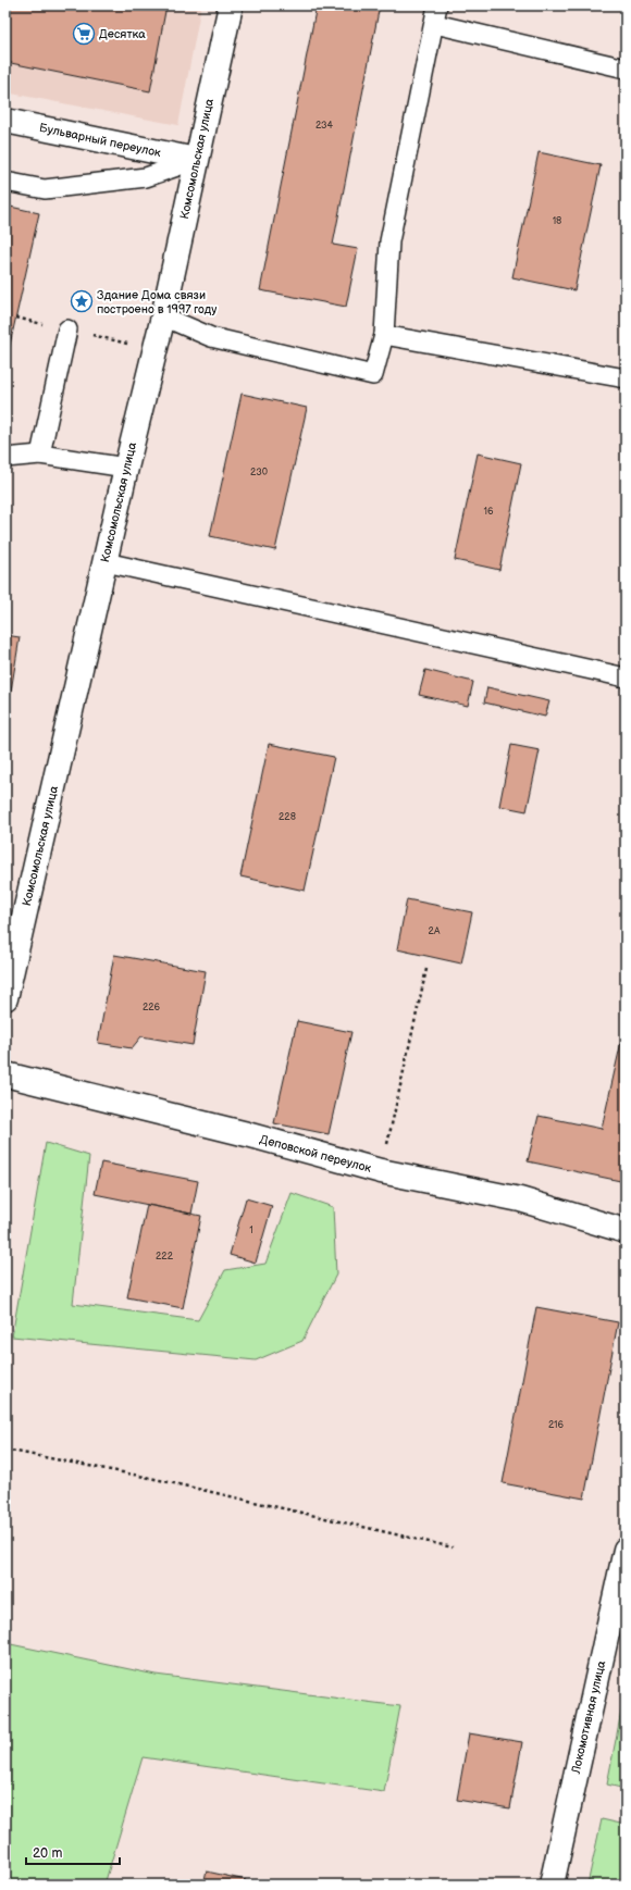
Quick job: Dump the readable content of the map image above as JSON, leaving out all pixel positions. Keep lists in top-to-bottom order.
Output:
{
  "streets": {
    "street": [
      "Бульварный переулок",
      "Комсомольская улица",
      "Деповской переулок",
      "Локомотивная улица"
    ]
  },
  "crossings": [
    ["Бульварный переулок", "Комсомольская улица"]
  ],
  "places": {
    "supermarket": ["Десятка"],
    "place": ["Здание Дома связи построено в 1997 году"]
  },
  "house_numbers": [
    "234",
    "18",
    "230",
    "16",
    "228",
    "2А",
    "226",
    "1",
    "222",
    "216"
  ],
  "scale_bar": "20 m"
}
